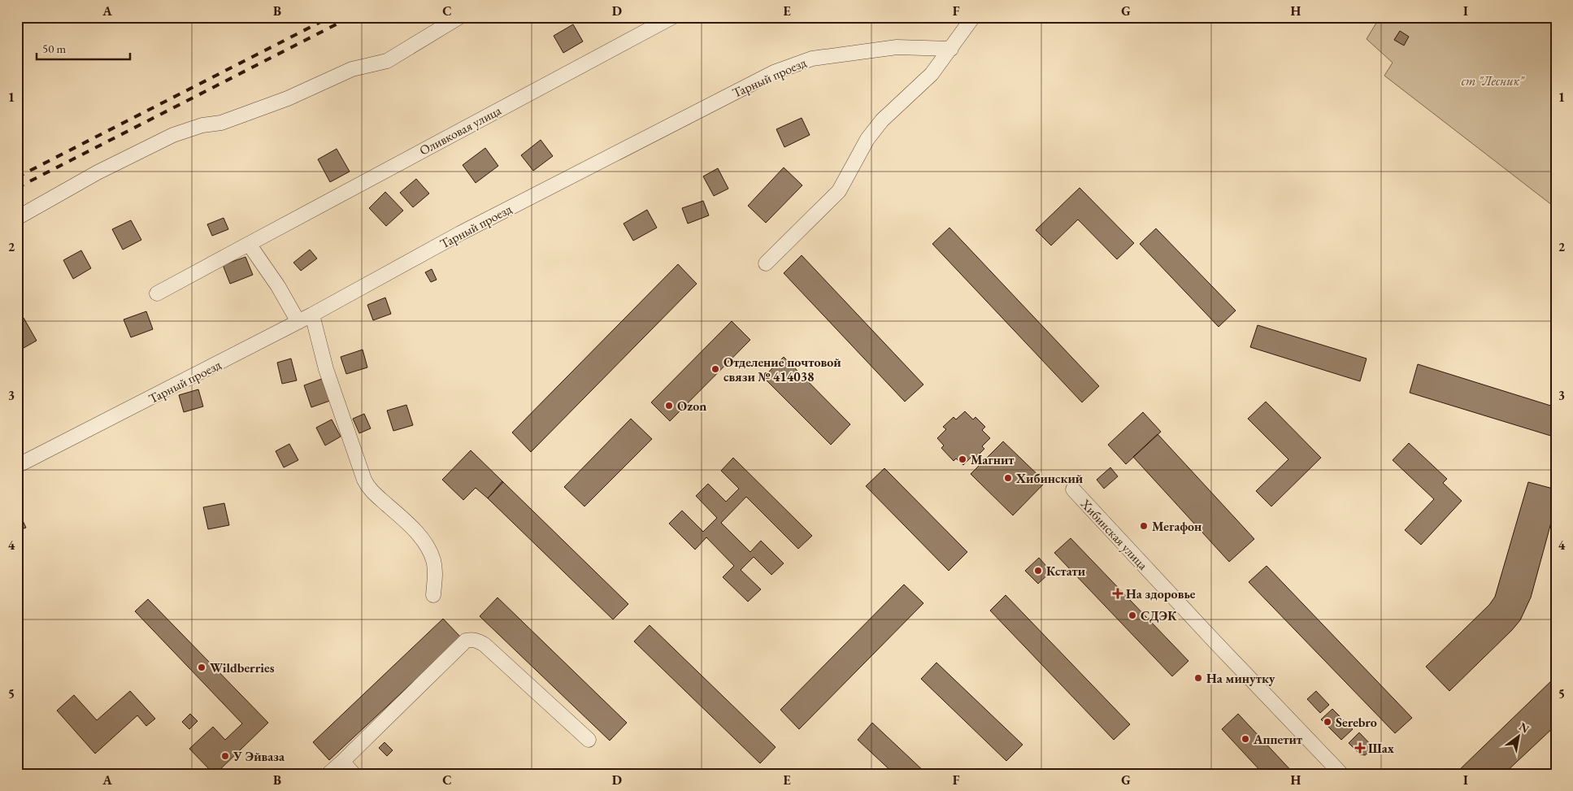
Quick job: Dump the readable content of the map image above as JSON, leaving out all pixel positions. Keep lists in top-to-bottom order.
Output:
{
  "streets": {
    "street": ["Тарный проезд", "Оливковая улица", "Хибинская улица"]
  },
  "parks": ["ст \"Лесник\""],
  "places": {
    "other": [
      "Отделение почтовой связи № 414038",
      "Ozon",
      "Магнит",
      "Хибинский",
      "Мегафон",
      "Кстати",
      "СДЭК",
      "Wildberries",
      "На минутку",
      "Serebro",
      "Аппетит",
      "У Эйваза"
    ],
    "health": ["На здоровье", "Шах"]
  },
  "scale_bar": "50 m",
  "north": "top right",
  "grid": {
    "columns": [
      "A",
      "B",
      "C",
      "D",
      "E",
      "F",
      "G",
      "H",
      "I"
    ],
    "rows": [
      "1",
      "2",
      "3",
      "4",
      "5"
    ]
  }
}
